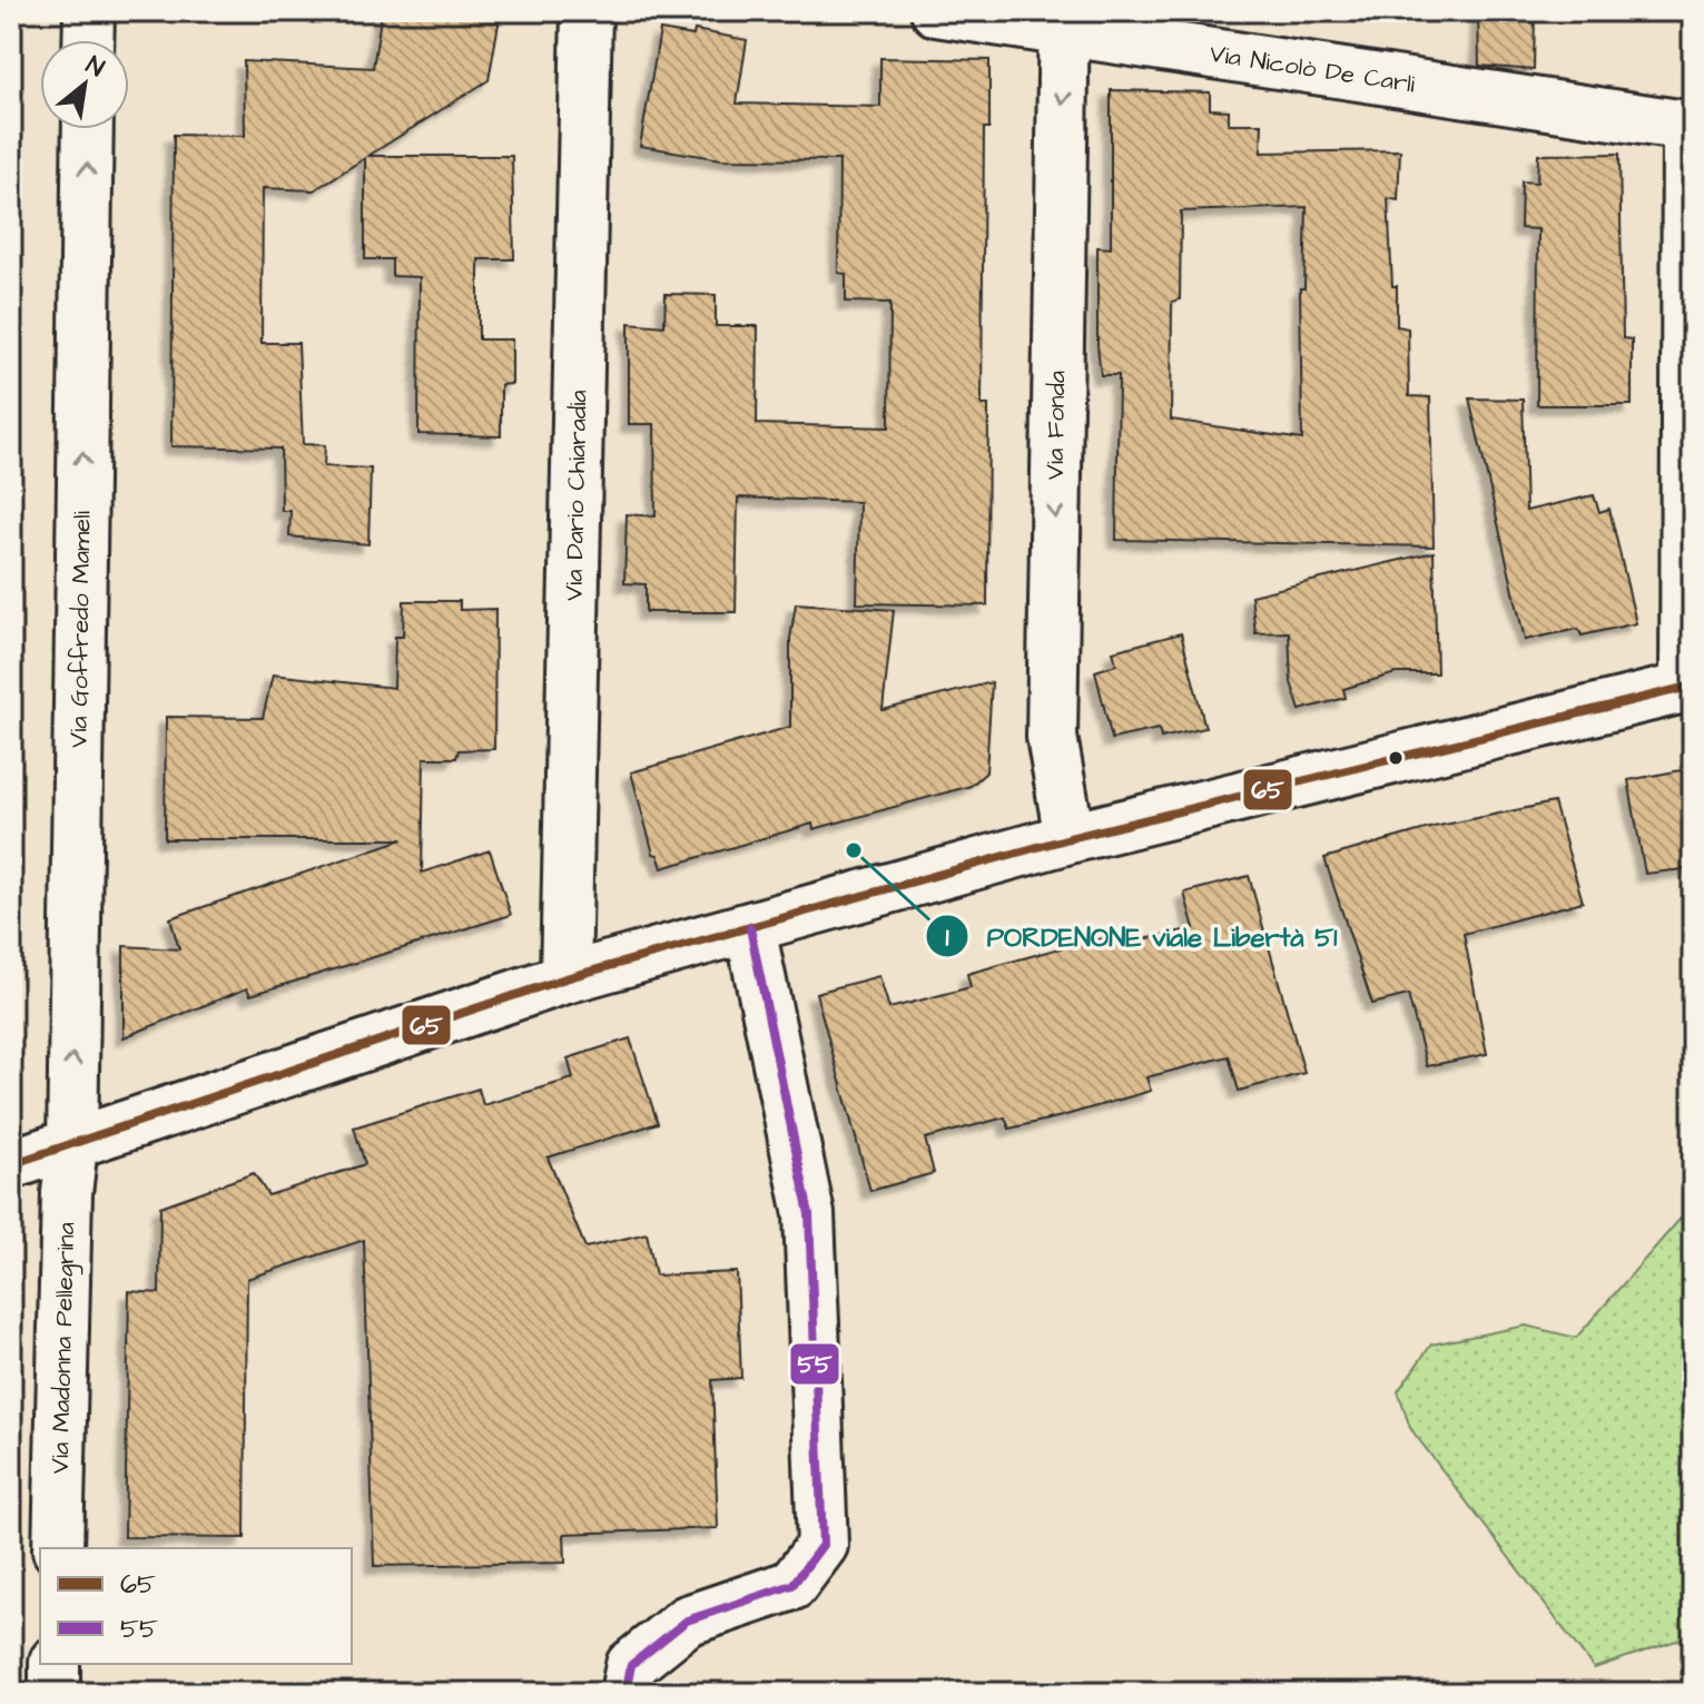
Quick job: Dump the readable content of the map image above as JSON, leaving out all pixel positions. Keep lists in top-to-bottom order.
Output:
{
  "streets": {
    "street": [
      "Via Nicolò De Carli",
      "Via Fonda",
      "Via Dario Chiaradia",
      "Via Goffredo Mameli",
      "Via Madonna Pellegrina"
    ]
  },
  "crossings": [
    ["Via Nicolò De Carli", "Via Fonda"],
    ["Via Goffredo Mameli", "Via Madonna Pellegrina"]
  ],
  "one_way": ["Via Fonda", "Via Goffredo Mameli"],
  "places": ["PORDENONE viale Libertà 51"],
  "lines": ["transit line 65", "transit line 55"],
  "legend": ["65", "55"],
  "north": "top right"
}
